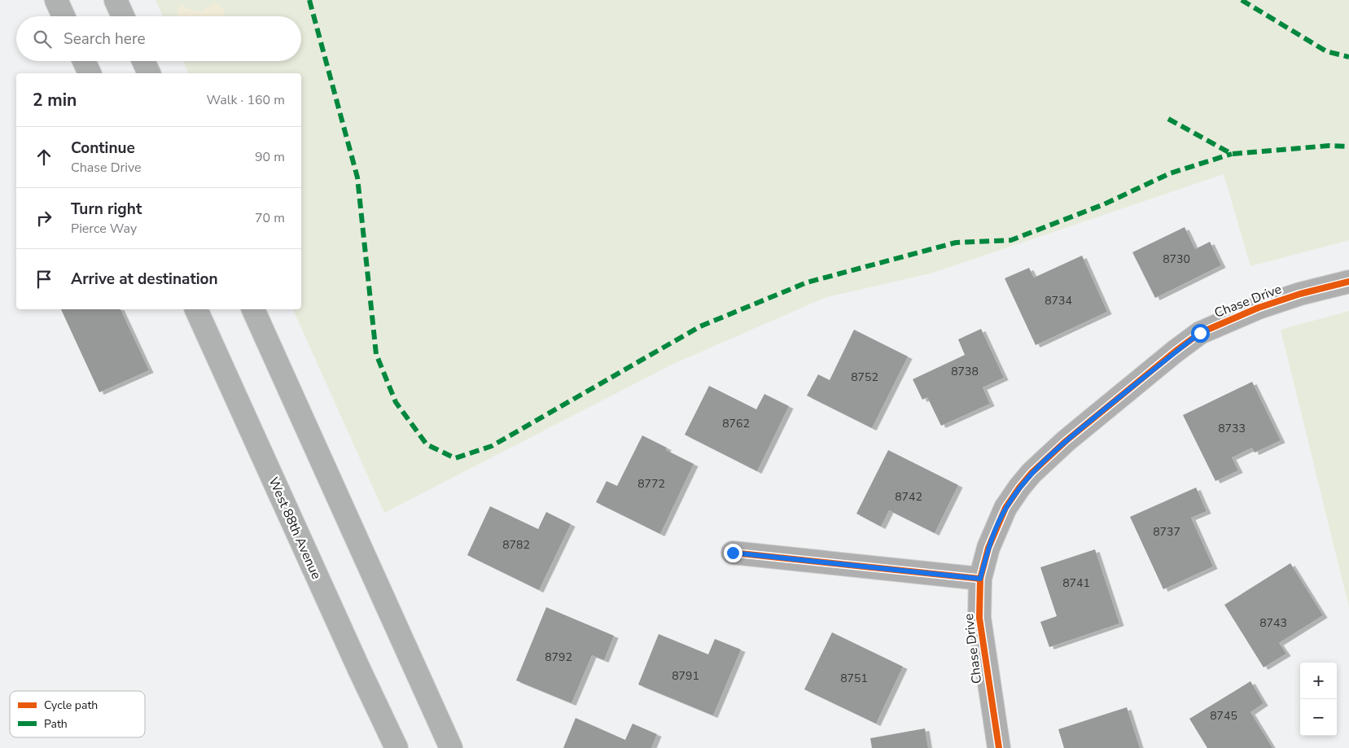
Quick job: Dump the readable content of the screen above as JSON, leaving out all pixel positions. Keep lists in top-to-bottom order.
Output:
{
  "streets": {
    "main road": ["West 88th Avenue"],
    "street": ["Chase Drive"]
  },
  "house_numbers": [
    "8730",
    "8734",
    "8738",
    "8752",
    "8762",
    "8733",
    "8772",
    "8742",
    "8737",
    "8782",
    "8741",
    "8743",
    "8792",
    "8791",
    "8751",
    "8745"
  ],
  "legend": ["Cycle path", "Path"],
  "page": {
    "search": "Search here",
    "heading": ["2 min", "Walk · 160 m"],
    "list": [
      ["Continue", "Chase Drive", "90 m"],
      ["Turn right", "Pierce Way", "70 m"],
      "Arrive at destination"
    ],
    "map_buttons": ["+", "−"]
  }
}
